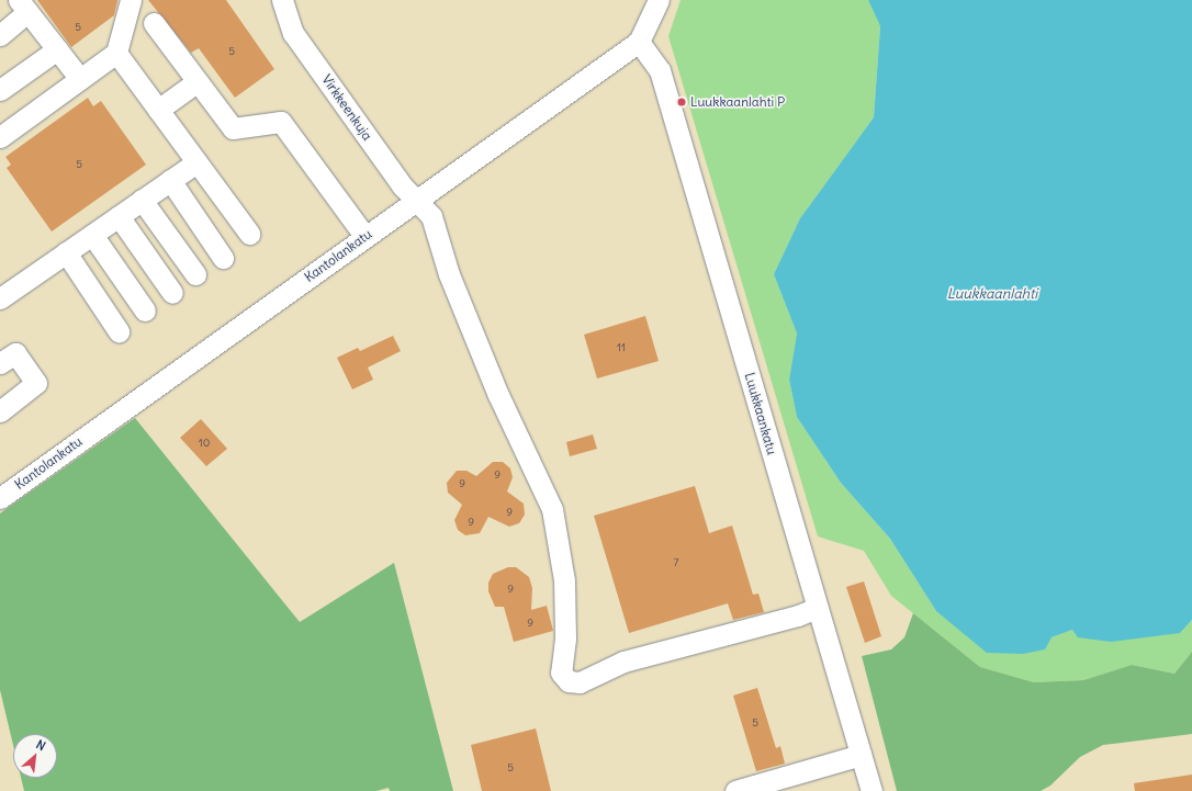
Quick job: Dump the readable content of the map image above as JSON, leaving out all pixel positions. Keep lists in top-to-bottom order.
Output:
{
  "streets": {
    "street": ["Virkkeenkuja", "Kantolankatu", "Luukkaankatu"]
  },
  "crossings": [
    ["Virkkeenkuja", "Kantolankatu"],
    ["Virkkeenkuja", "Luukkaankatu"],
    ["Kantolankatu", "Luukkaankatu"]
  ],
  "water": ["Luukkaanlahti"],
  "places": ["Luukkaanlahti P"],
  "house_numbers": [
    "5",
    "5",
    "5",
    "11",
    "10",
    "9",
    "9",
    "9",
    "9",
    "7",
    "9",
    "9",
    "5",
    "5"
  ],
  "north": "top right"
}
